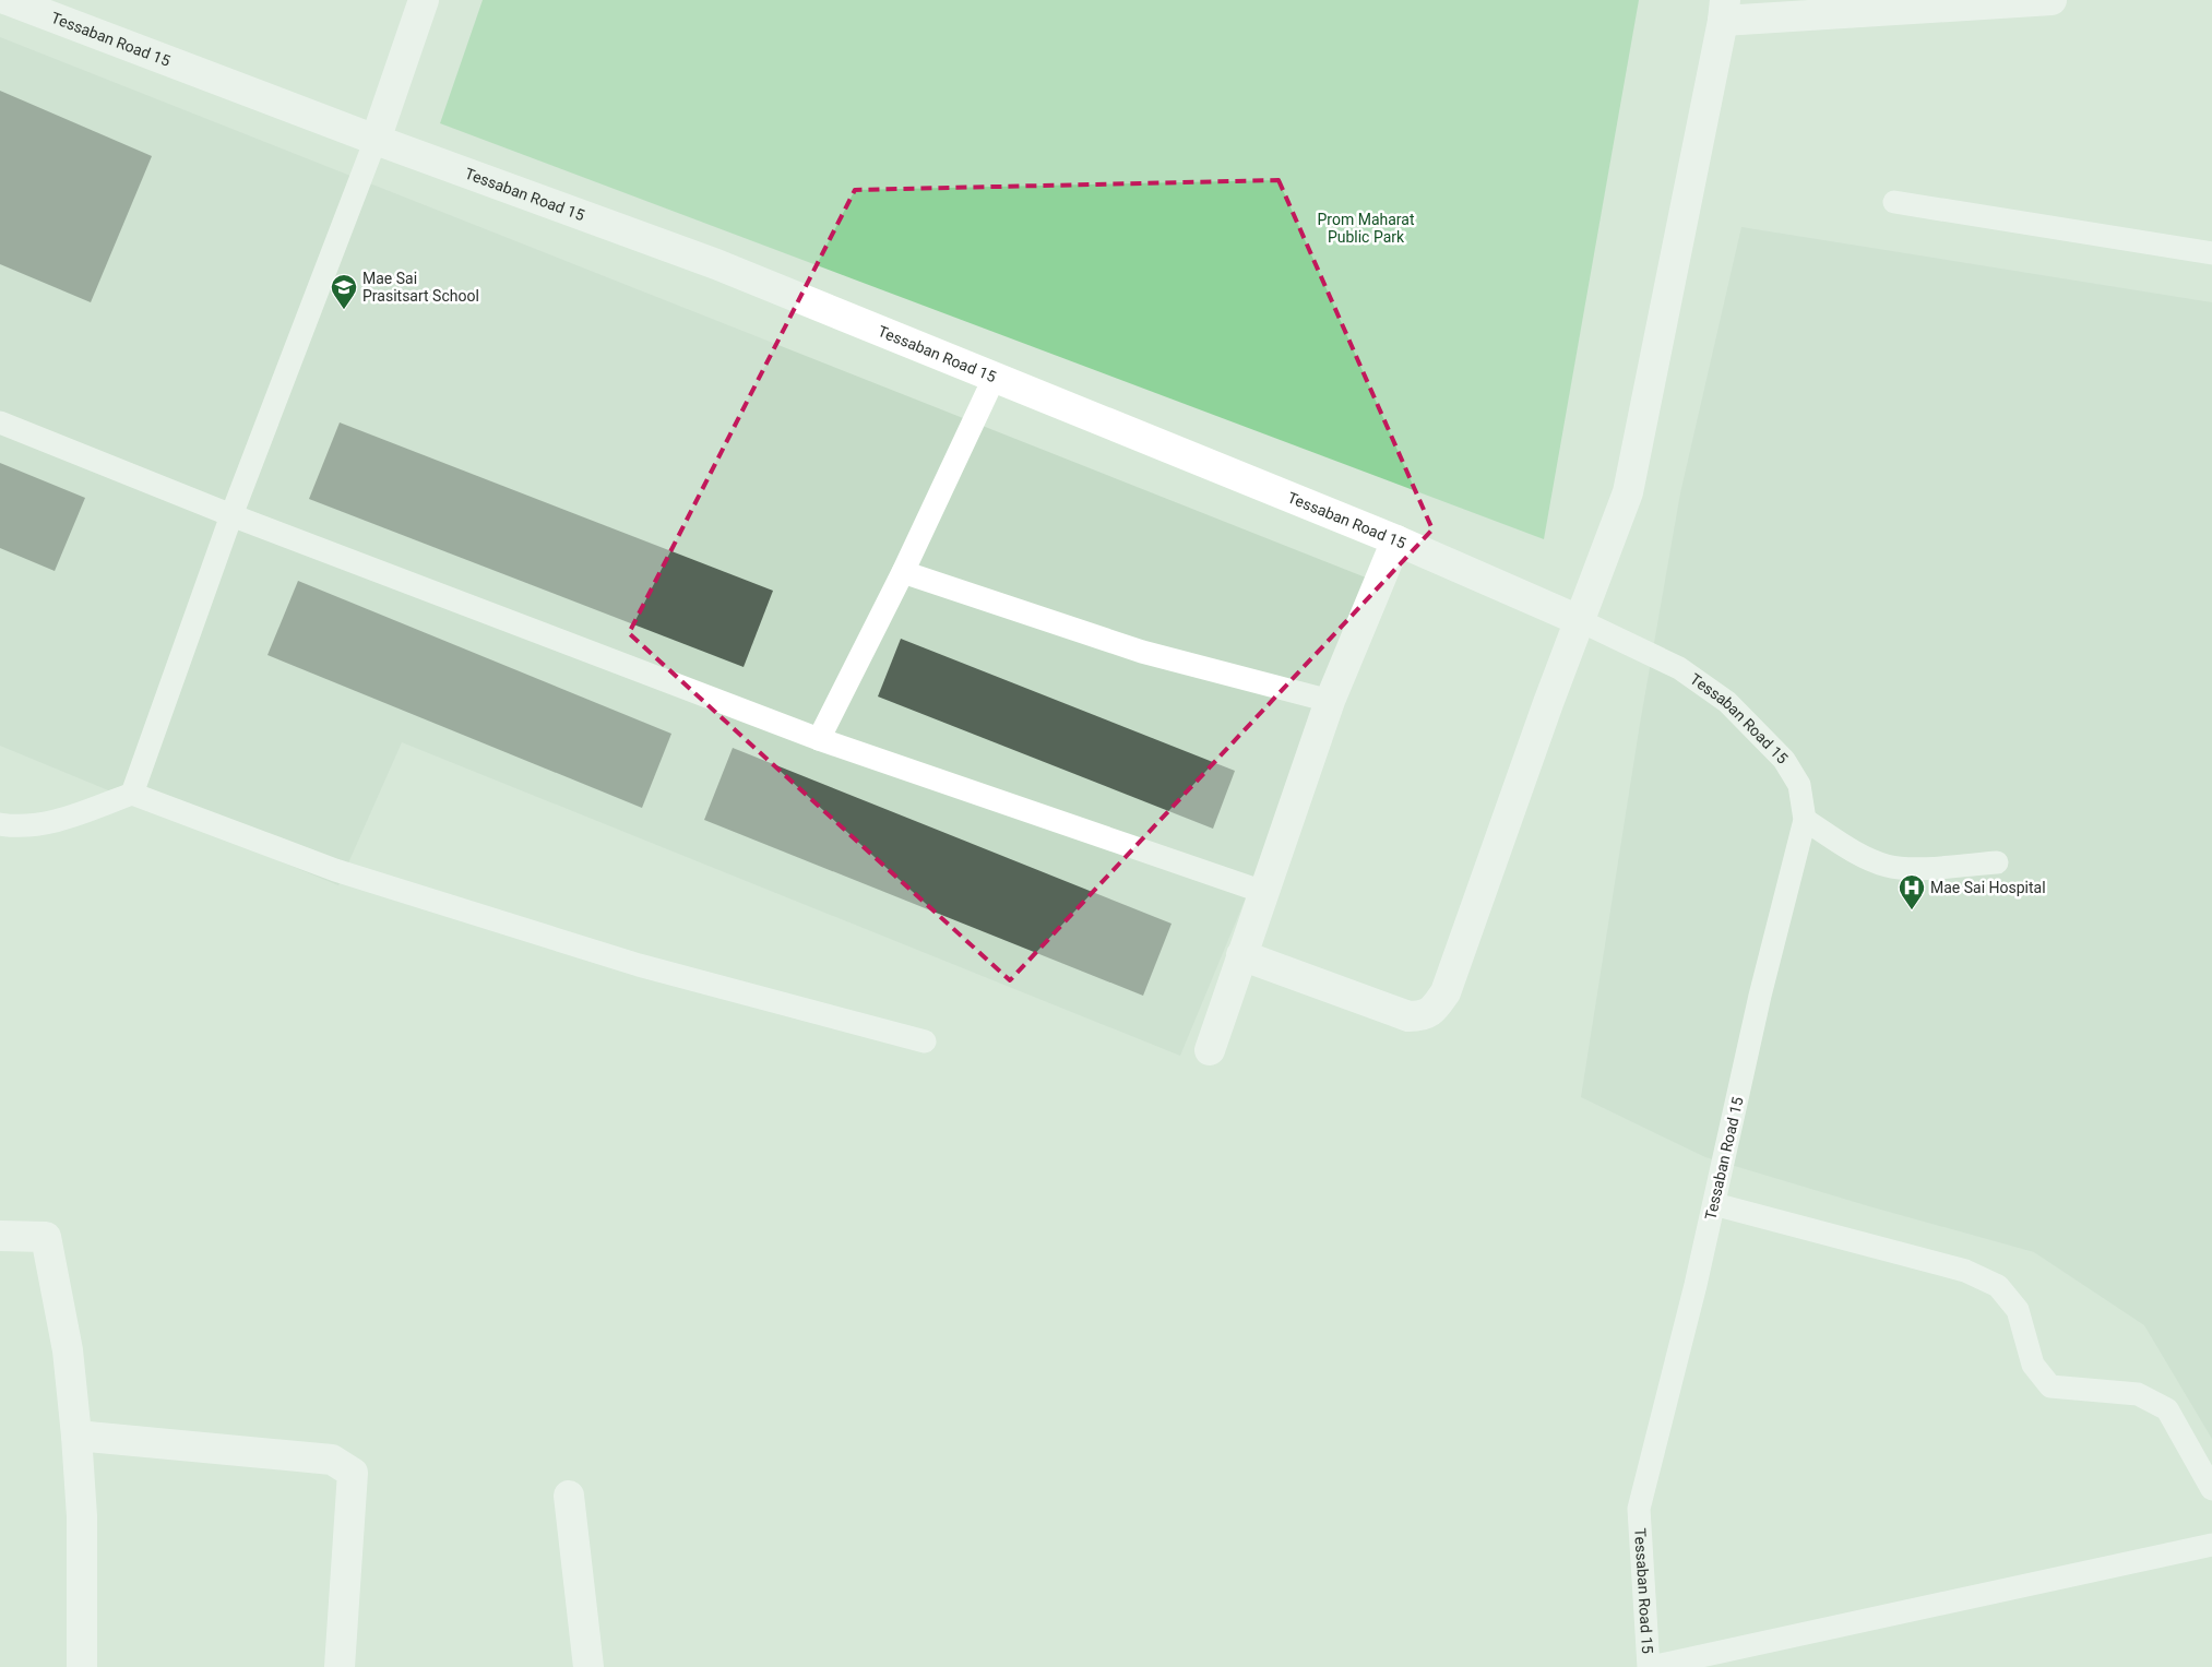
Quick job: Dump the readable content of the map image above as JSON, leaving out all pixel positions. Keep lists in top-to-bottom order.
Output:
{
  "streets": {
    "street": ["Tessaban Road 15"]
  },
  "parks": ["Prom Maharat Public Park"],
  "places": {
    "school or university": ["Mae Sai Prasitsart School"],
    "hospital": ["Mae Sai Hospital"]
  }
}
